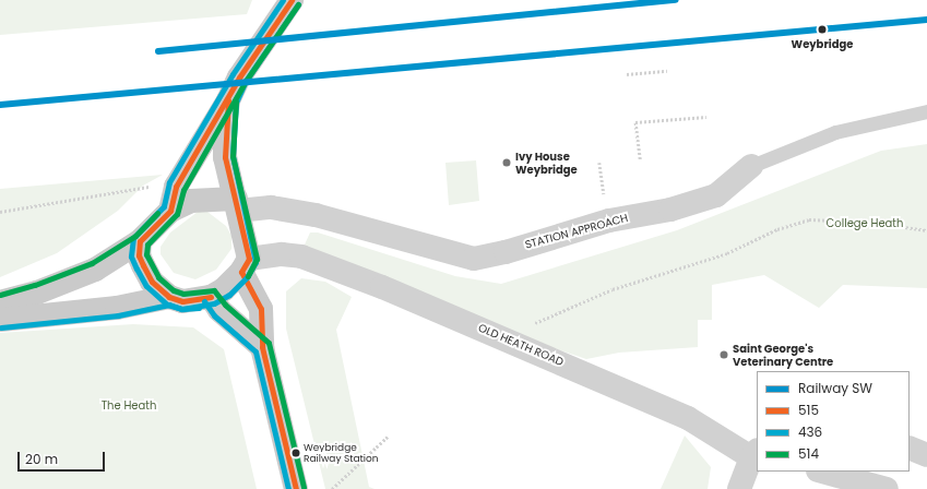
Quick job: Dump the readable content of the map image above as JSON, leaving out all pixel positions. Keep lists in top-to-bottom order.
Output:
{
  "streets": {
    "street": ["STATION APPROACH", "OLD HEATH ROAD"]
  },
  "crossings": [
    ["STATION APPROACH", "OLD HEATH ROAD"]
  ],
  "parks": ["College Heath", "The Heath"],
  "places": [
    "Weybridge",
    "Ivy House Weybridge",
    "Saint George's Veterinary Centre",
    "Weybridge Railway Station"
  ],
  "lines": [
    "rail line SW",
    "transit line 515",
    "transit line 436",
    "transit line 514"
  ],
  "legend": [
    "Railway SW",
    "515",
    "436",
    "514"
  ],
  "scale_bar": "20 m"
}
